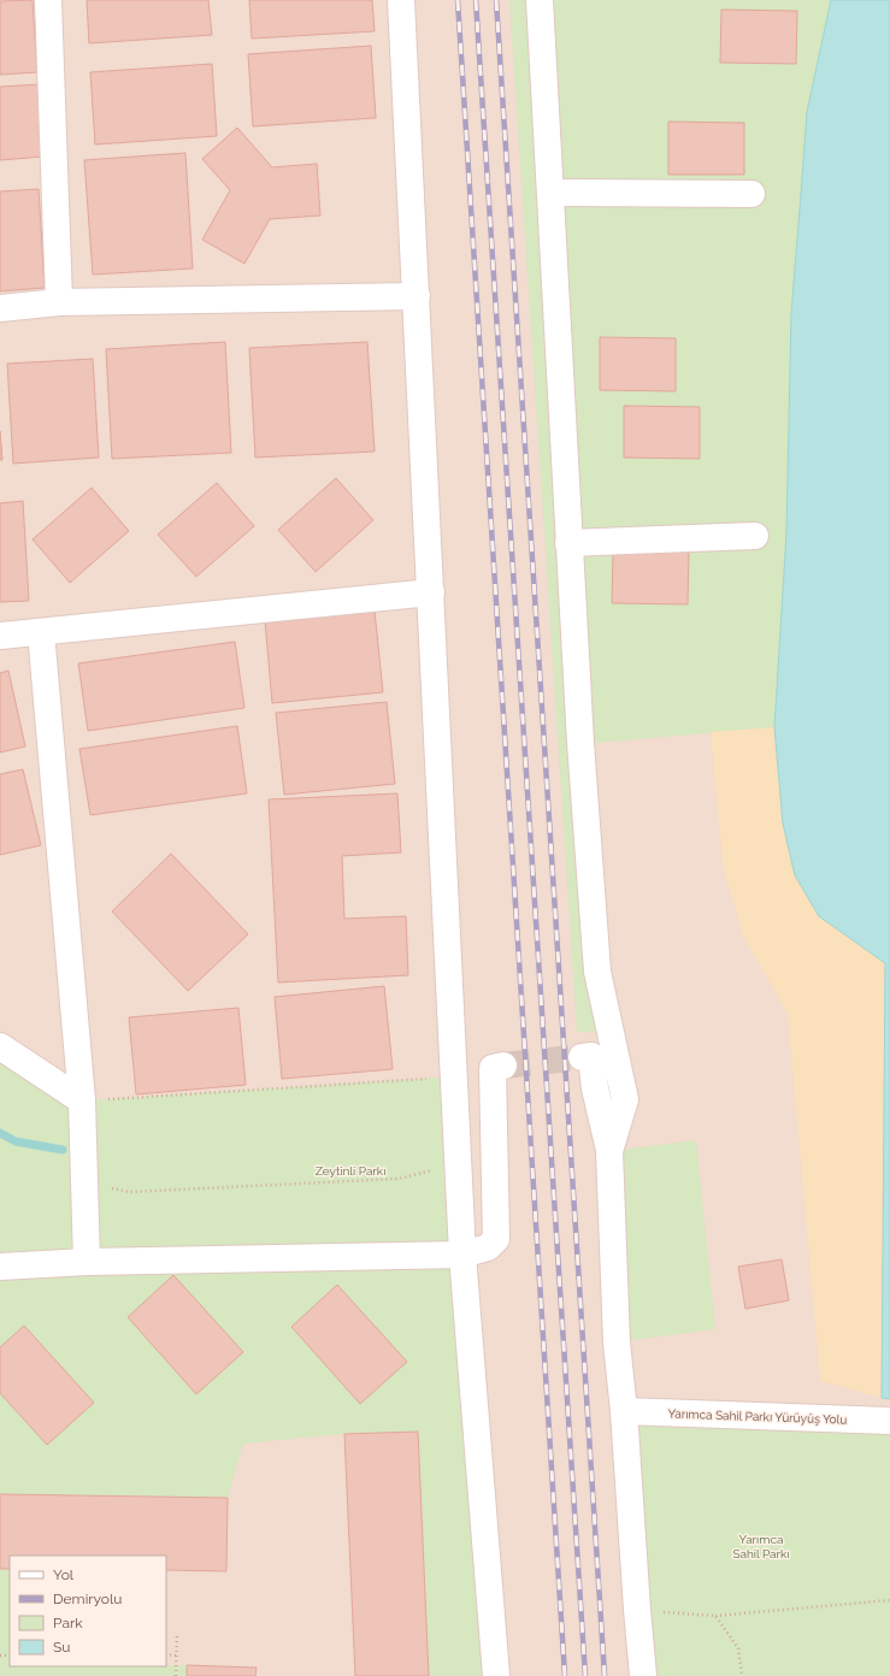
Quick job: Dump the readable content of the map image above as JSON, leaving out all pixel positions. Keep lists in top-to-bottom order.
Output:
{
  "streets": {
    "street": ["Yarımca Sahil Parkı Yürüyüş Yolu"]
  },
  "parks": ["Zeytinli Parkı", "Yarımca Sahil Parkı"],
  "legend": [
    "Yol",
    "Demiryolu",
    "Park",
    "Su"
  ]
}
